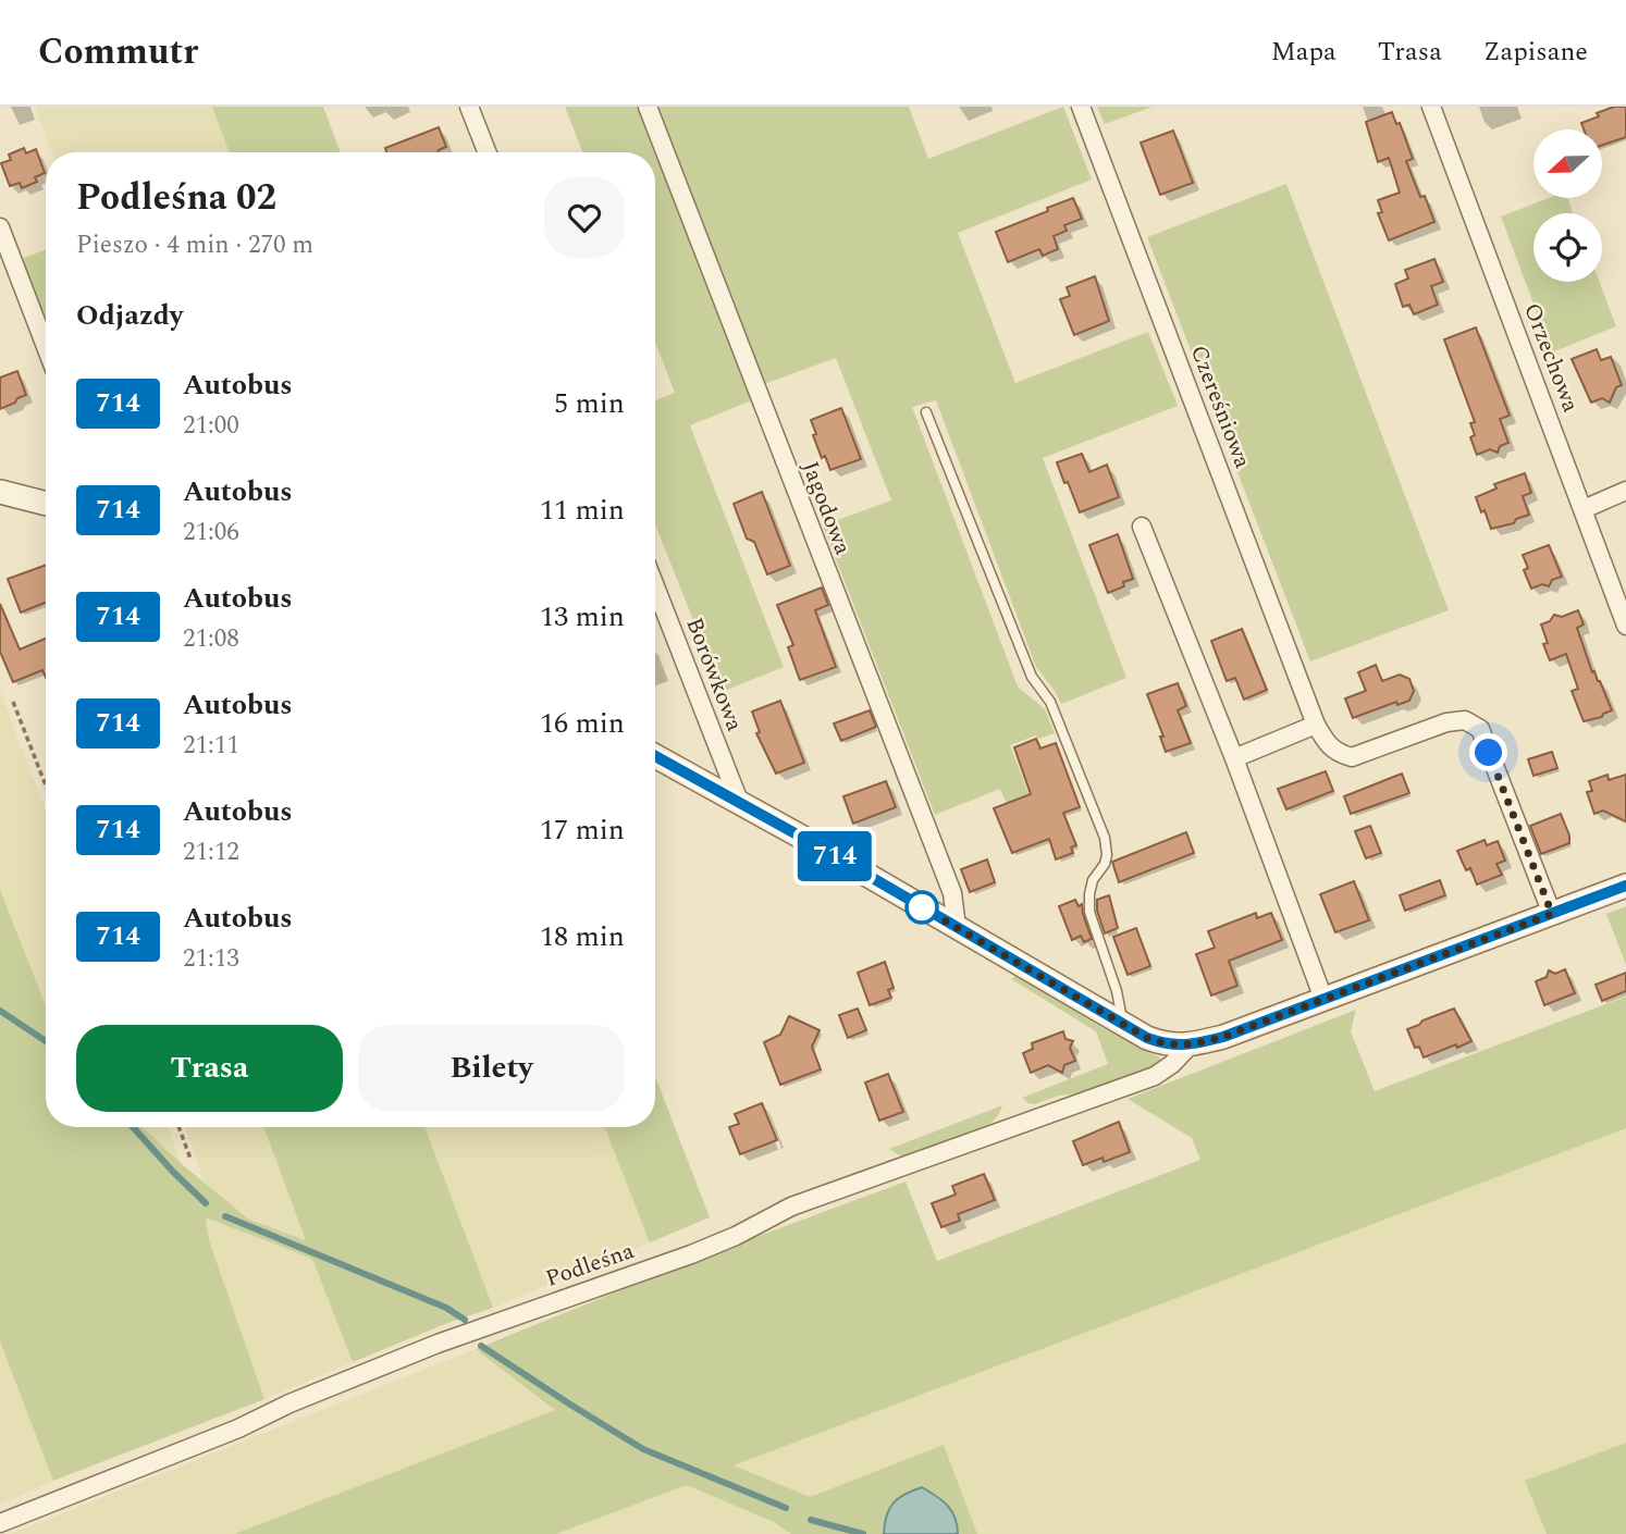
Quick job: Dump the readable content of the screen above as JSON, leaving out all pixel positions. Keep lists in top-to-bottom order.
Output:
{
  "streets": {
    "street": [
      "Orzechowa",
      "Czereśniowa",
      "Jagodowa",
      "Borówkowa",
      "Podleśna"
    ]
  },
  "lines": ["bus line 714"],
  "north": "left",
  "page": {
    "header": "Commutr",
    "nav": ["Mapa", "Trasa", "Zapisane"],
    "on_map": "714",
    "heading": [
      ["Podleśna 02", "Pieszo · 4 min · 270 m"],
      "Odjazdy"
    ],
    "list": [
      {
        "mark": "714",
        "name": "Autobus",
        "note": "21:00",
        "value": "5 min"
      },
      {
        "mark": "714",
        "name": "Autobus",
        "note": "21:06",
        "value": "11 min"
      },
      {
        "mark": "714",
        "name": "Autobus",
        "note": "21:08",
        "value": "13 min"
      },
      {
        "mark": "714",
        "name": "Autobus",
        "note": "21:11",
        "value": "16 min"
      },
      {
        "mark": "714",
        "name": "Autobus",
        "note": "21:12",
        "value": "17 min"
      },
      {
        "mark": "714",
        "name": "Autobus",
        "note": "21:13",
        "value": "18 min"
      }
    ],
    "buttons": ["Trasa", "Bilety"]
  }
}
